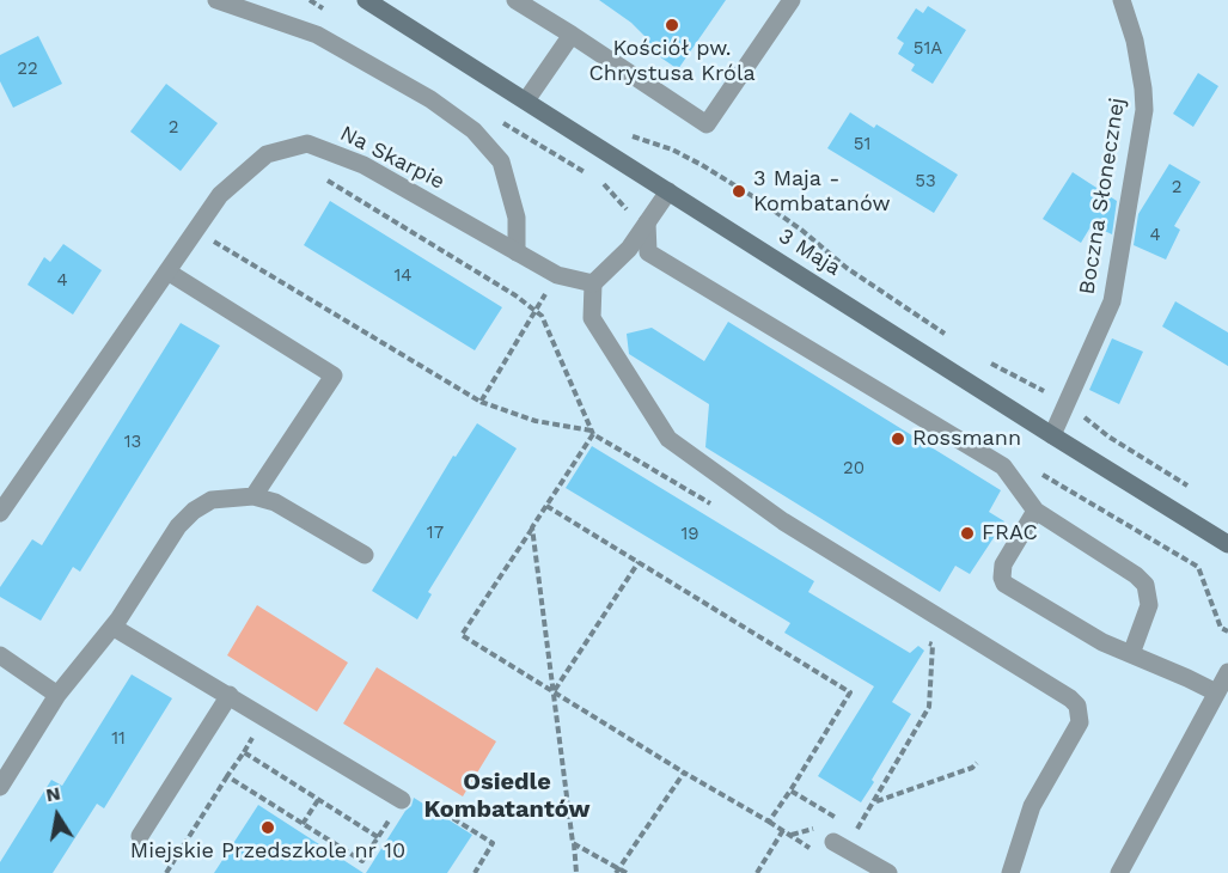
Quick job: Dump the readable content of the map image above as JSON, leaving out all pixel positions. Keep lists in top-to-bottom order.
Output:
{
  "streets": {
    "street": ["Na Skarpie", "Boczna Słonecznej", "3 Maja"]
  },
  "crossings": [
    ["Boczna Słonecznej", "3 Maja"]
  ],
  "districts": ["Osiedle Kombatantów"],
  "places": [
    "Kościół pw. Chrystusa Króla",
    "3 Maja - Kombatanów",
    "Rossmann",
    "FRAC",
    "Miejskie Przedszkole nr 10"
  ],
  "house_numbers": [
    "51A",
    "22",
    "2",
    "51",
    "53",
    "2",
    "4",
    "14",
    "4",
    "13",
    "20",
    "17",
    "19",
    "11"
  ],
  "north": "top"
}
